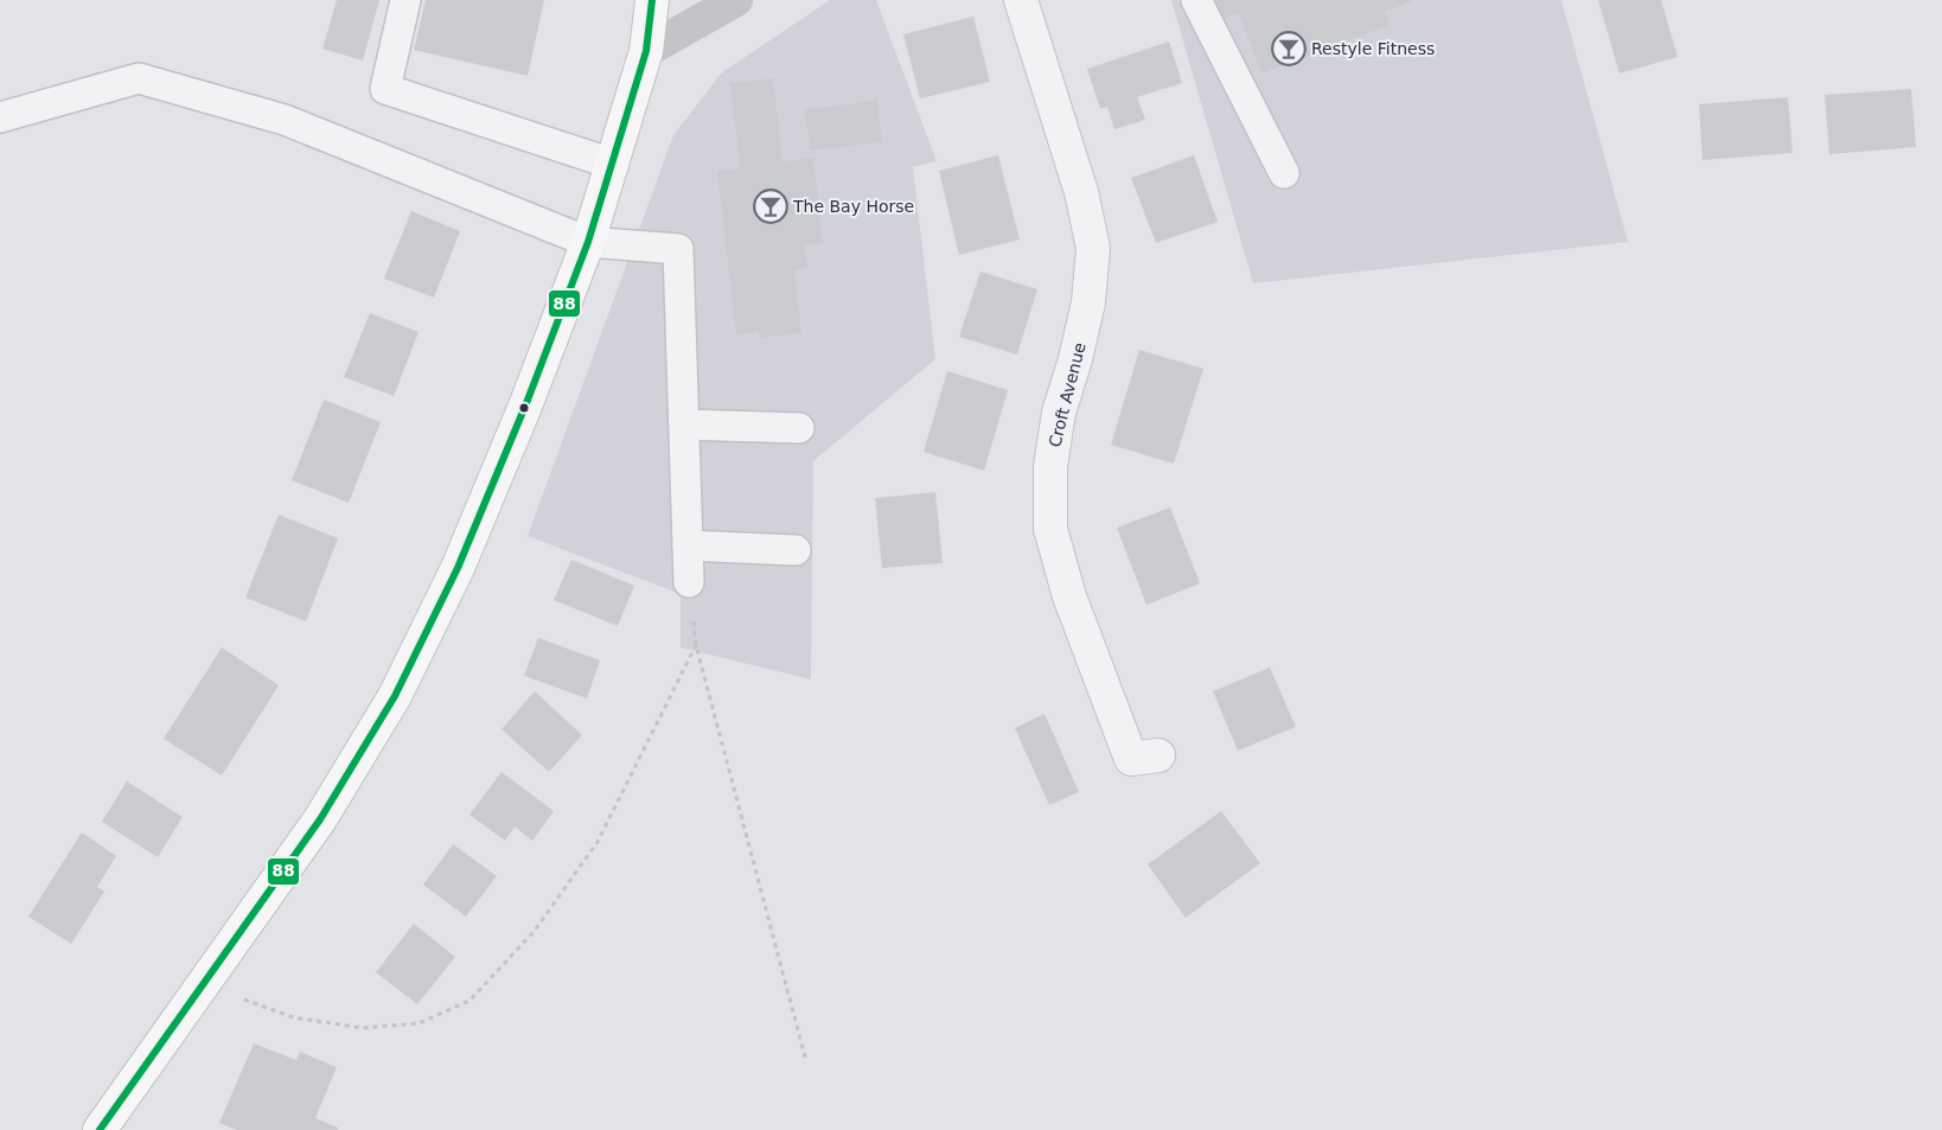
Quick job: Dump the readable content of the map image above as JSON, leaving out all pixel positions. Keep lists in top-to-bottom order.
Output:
{
  "streets": {
    "street": ["Croft Avenue"]
  },
  "places": {
    "bar": ["Restyle Fitness", "The Bay Horse"]
  },
  "lines": ["transit line 88"]
}
